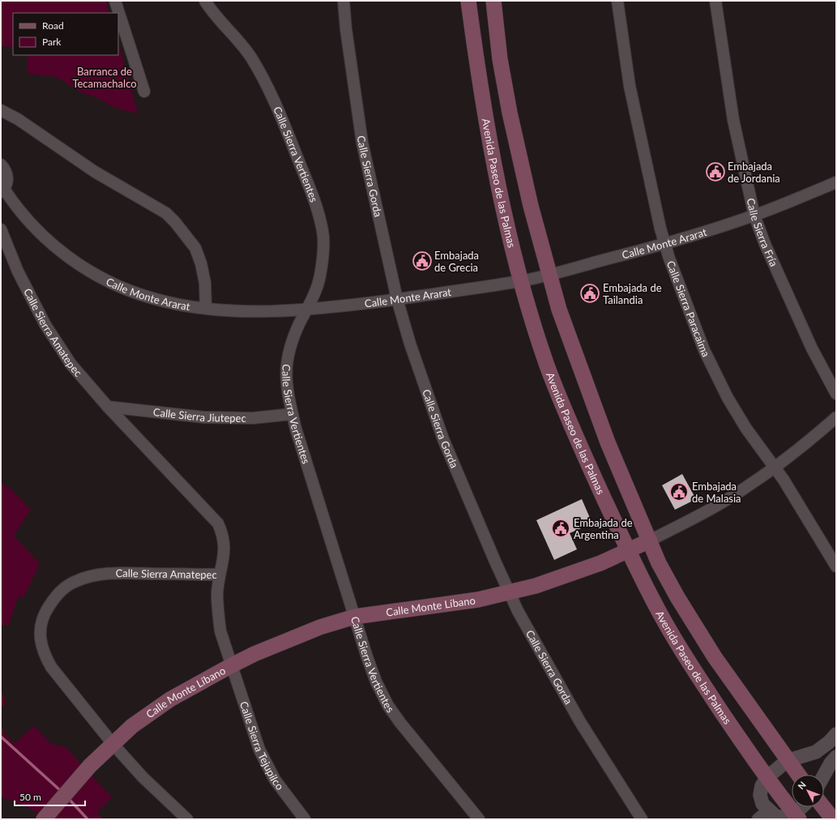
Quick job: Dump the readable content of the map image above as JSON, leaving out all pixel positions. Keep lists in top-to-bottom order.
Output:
{
  "streets": {
    "main road": ["Avenida Paseo de las Palmas", "Calle Monte Líbano"],
    "street": [
      "Calle Sierra Vertientes",
      "Calle Sierra Gorda",
      "Calle Sierra Fría",
      "Calle Monte Ararat",
      "Calle Sierra Paracaima",
      "Calle Sierra Amatepec",
      "Calle Sierra Jiutepec",
      "Calle Sierra Tejupilco"
    ]
  },
  "crossings": [
    ["Calle Sierra Vertientes", "Calle Monte Ararat"],
    ["Calle Sierra Vertientes", "Calle Sierra Jiutepec"],
    ["Calle Sierra Vertientes", "Calle Monte Líbano"],
    ["Calle Sierra Gorda", "Calle Monte Ararat"],
    ["Calle Sierra Gorda", "Calle Monte Líbano"],
    ["Avenida Paseo de las Palmas", "Calle Monte Ararat"],
    ["Avenida Paseo de las Palmas", "Calle Monte Líbano"],
    ["Calle Sierra Fría", "Calle Monte Ararat"],
    ["Calle Monte Ararat", "Calle Sierra Paracaima"],
    ["Calle Sierra Paracaima", "Calle Monte Líbano"],
    ["Calle Sierra Amatepec", "Calle Sierra Jiutepec"],
    ["Calle Sierra Amatepec", "Calle Monte Líbano"],
    ["Calle Sierra Amatepec", "Calle Sierra Tejupilco"],
    ["Calle Monte Líbano", "Calle Sierra Tejupilco"]
  ],
  "parks": ["Barranca de Tecamachalco"],
  "places": {
    "public building": [
      "Embajada de Jordania",
      "Embajada de Grecia",
      "Embajada de Tailandia",
      "Embajada de Malasia",
      "Embajada de Argentina"
    ]
  },
  "legend": ["Road", "Park"],
  "scale_bar": "50 m",
  "north": "top left"
}
